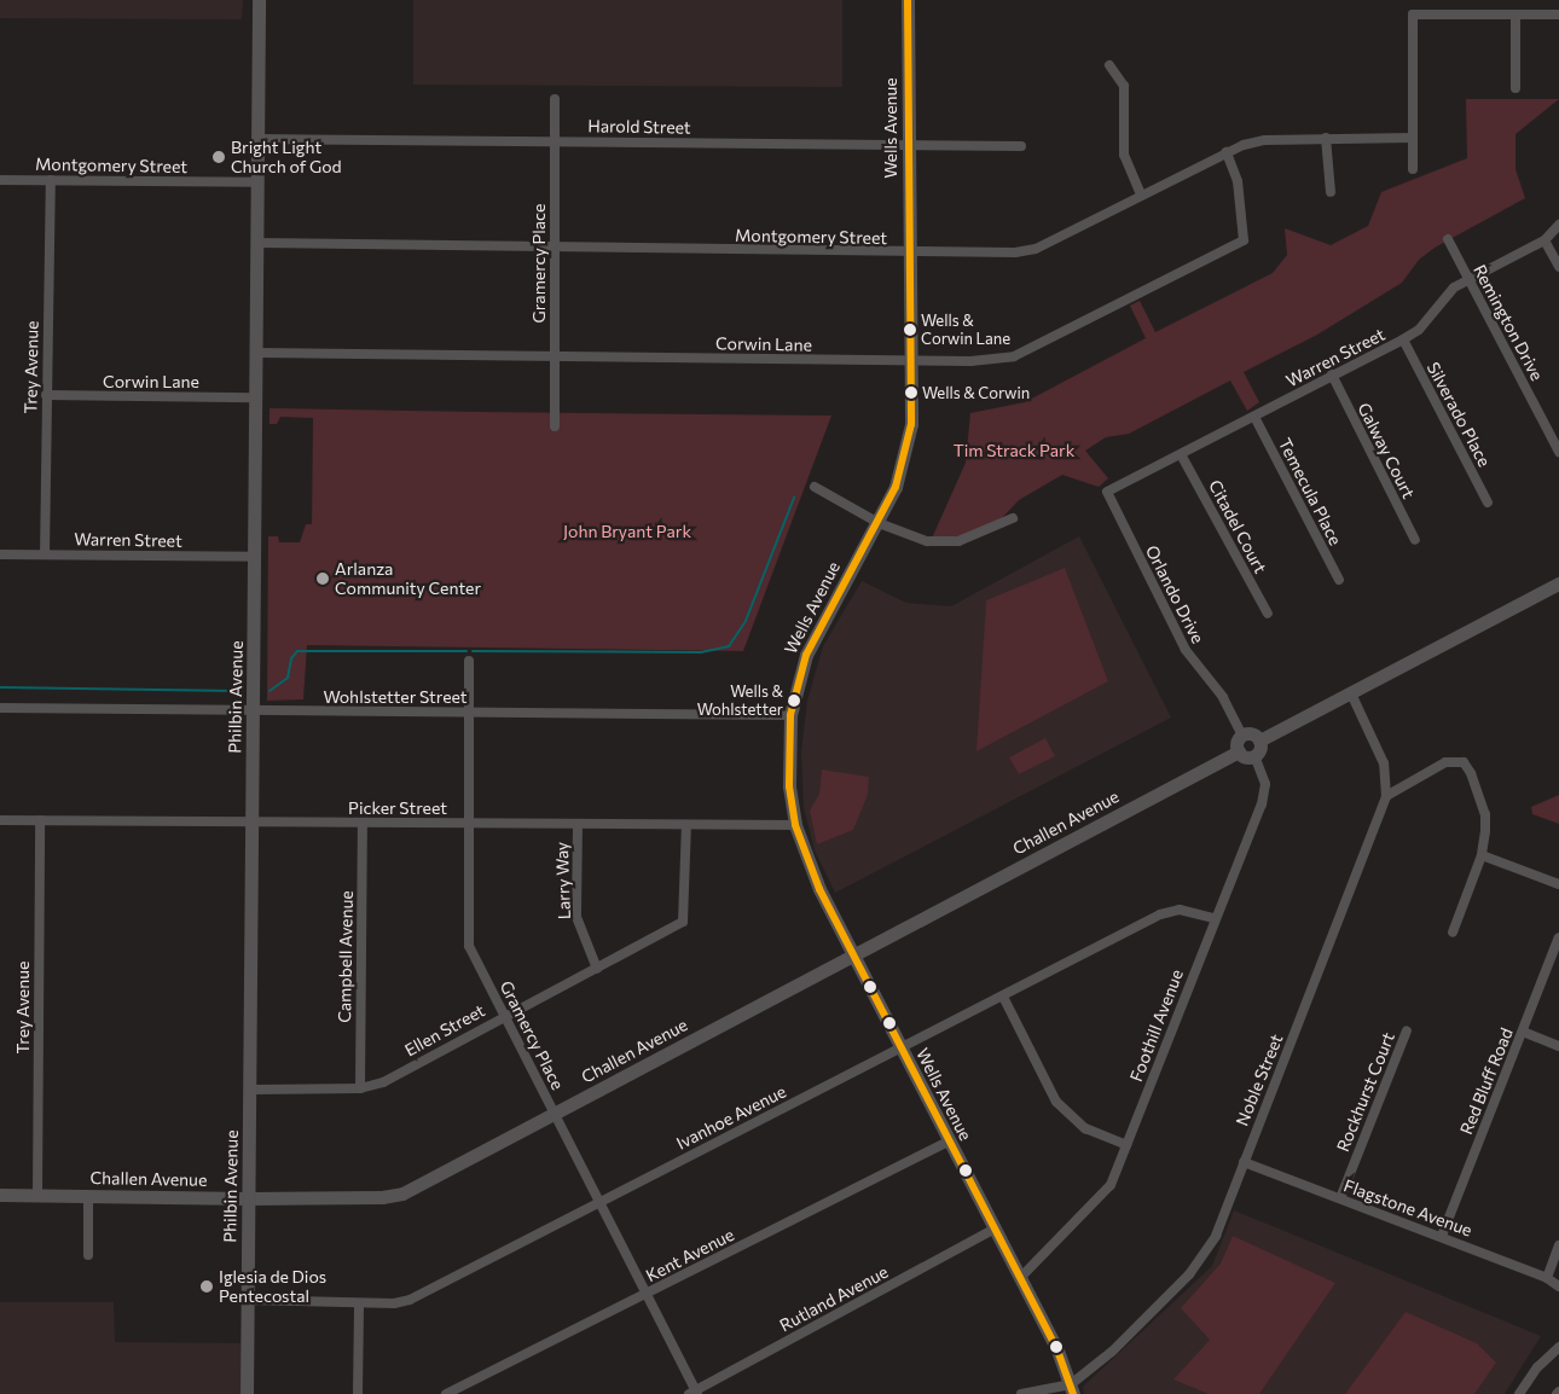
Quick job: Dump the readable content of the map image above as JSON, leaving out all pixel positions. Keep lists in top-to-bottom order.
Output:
{
  "streets": {
    "street": [
      "Harold Street",
      "Wells Avenue",
      "Montgomery Street",
      "Gramercy Place",
      "Remington Drive",
      "Corwin Lane",
      "Warren Street",
      "Trey Avenue",
      "Silverado Place",
      "Galway Court",
      "Temecula Place",
      "Citadel Court",
      "Orlando Drive",
      "Philbin Avenue",
      "Wohlstetter Street",
      "Picker Street",
      "Challen Avenue",
      "Larry Way",
      "Campbell Avenue",
      "Foothill Avenue",
      "Ellen Street",
      "Noble Street",
      "Red Bluff Road",
      "Rockhurst Court",
      "Ivanhoe Avenue",
      "Flagstone Avenue",
      "Kent Avenue",
      "Rutland Avenue"
    ]
  },
  "crossings": [
    ["Harold Street", "Wells Avenue"],
    ["Harold Street", "Gramercy Place"],
    ["Harold Street", "Philbin Avenue"],
    ["Wells Avenue", "Montgomery Street"],
    ["Wells Avenue", "Corwin Lane"],
    ["Wells Avenue", "Wohlstetter Street"],
    ["Wells Avenue", "Picker Street"],
    ["Wells Avenue", "Challen Avenue"],
    ["Wells Avenue", "Foothill Avenue"],
    ["Wells Avenue", "Noble Street"],
    ["Wells Avenue", "Ivanhoe Avenue"],
    ["Wells Avenue", "Kent Avenue"],
    ["Wells Avenue", "Rutland Avenue"],
    ["Montgomery Street", "Gramercy Place"],
    ["Montgomery Street", "Corwin Lane"],
    ["Montgomery Street", "Trey Avenue"],
    ["Montgomery Street", "Philbin Avenue"],
    ["Gramercy Place", "Corwin Lane"],
    ["Gramercy Place", "Wohlstetter Street"],
    ["Gramercy Place", "Picker Street"],
    ["Gramercy Place", "Challen Avenue"],
    ["Gramercy Place", "Ellen Street"],
    ["Gramercy Place", "Ivanhoe Avenue"],
    ["Gramercy Place", "Kent Avenue"],
    ["Gramercy Place", "Rutland Avenue"],
    ["Remington Drive", "Warren Street"],
    ["Corwin Lane", "Trey Avenue"],
    ["Corwin Lane", "Philbin Avenue"],
    ["Warren Street", "Trey Avenue"],
    ["Warren Street", "Silverado Place"],
    ["Warren Street", "Galway Court"],
    ["Warren Street", "Temecula Place"],
    ["Warren Street", "Citadel Court"],
    ["Warren Street", "Orlando Drive"],
    ["Warren Street", "Philbin Avenue"],
    ["Trey Avenue", "Picker Street"],
    ["Trey Avenue", "Challen Avenue"],
    ["Orlando Drive", "Challen Avenue"],
    ["Orlando Drive", "Foothill Avenue"],
    ["Philbin Avenue", "Wohlstetter Street"],
    ["Philbin Avenue", "Picker Street"],
    ["Philbin Avenue", "Challen Avenue"],
    ["Philbin Avenue", "Ellen Street"],
    ["Philbin Avenue", "Ivanhoe Avenue"],
    ["Picker Street", "Larry Way"],
    ["Picker Street", "Campbell Avenue"],
    ["Picker Street", "Ellen Street"],
    ["Challen Avenue", "Foothill Avenue"],
    ["Larry Way", "Ellen Street"],
    ["Campbell Avenue", "Ellen Street"],
    ["Foothill Avenue", "Ivanhoe Avenue"],
    ["Noble Street", "Flagstone Avenue"],
    ["Red Bluff Road", "Flagstone Avenue"],
    ["Rockhurst Court", "Flagstone Avenue"]
  ],
  "parks": ["Tim Strack Park", "John Bryant Park"],
  "places": [
    "Bright Light Church of God",
    "Wells & Corwin Lane",
    "Wells & Corwin",
    "Arlanza Community Center",
    "Wells & Wohlstetter",
    "Iglesia de Dios Pentecostal"
  ]
}
